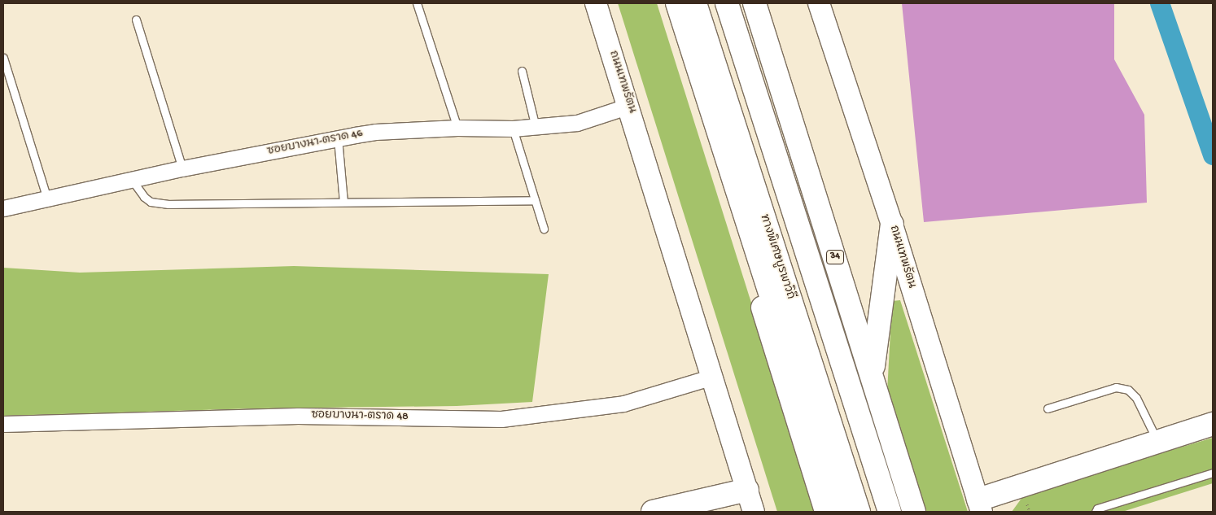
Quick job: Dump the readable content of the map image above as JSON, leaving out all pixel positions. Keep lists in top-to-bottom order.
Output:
{
  "streets": {
    "main road": ["ถนนเทพรัตน", "ทางพิเศษบูรพาวิถี", "34"],
    "street": ["ซอยบางนา-ตราด 46", "ซอยบางนา-ตราด 48"]
  },
  "crossings": [
    ["ถนนเทพรัตน", "ซอยบางนา-ตราด 46"],
    ["ถนนเทพรัตน", "ซอยบางนา-ตราด 48"]
  ]
}
